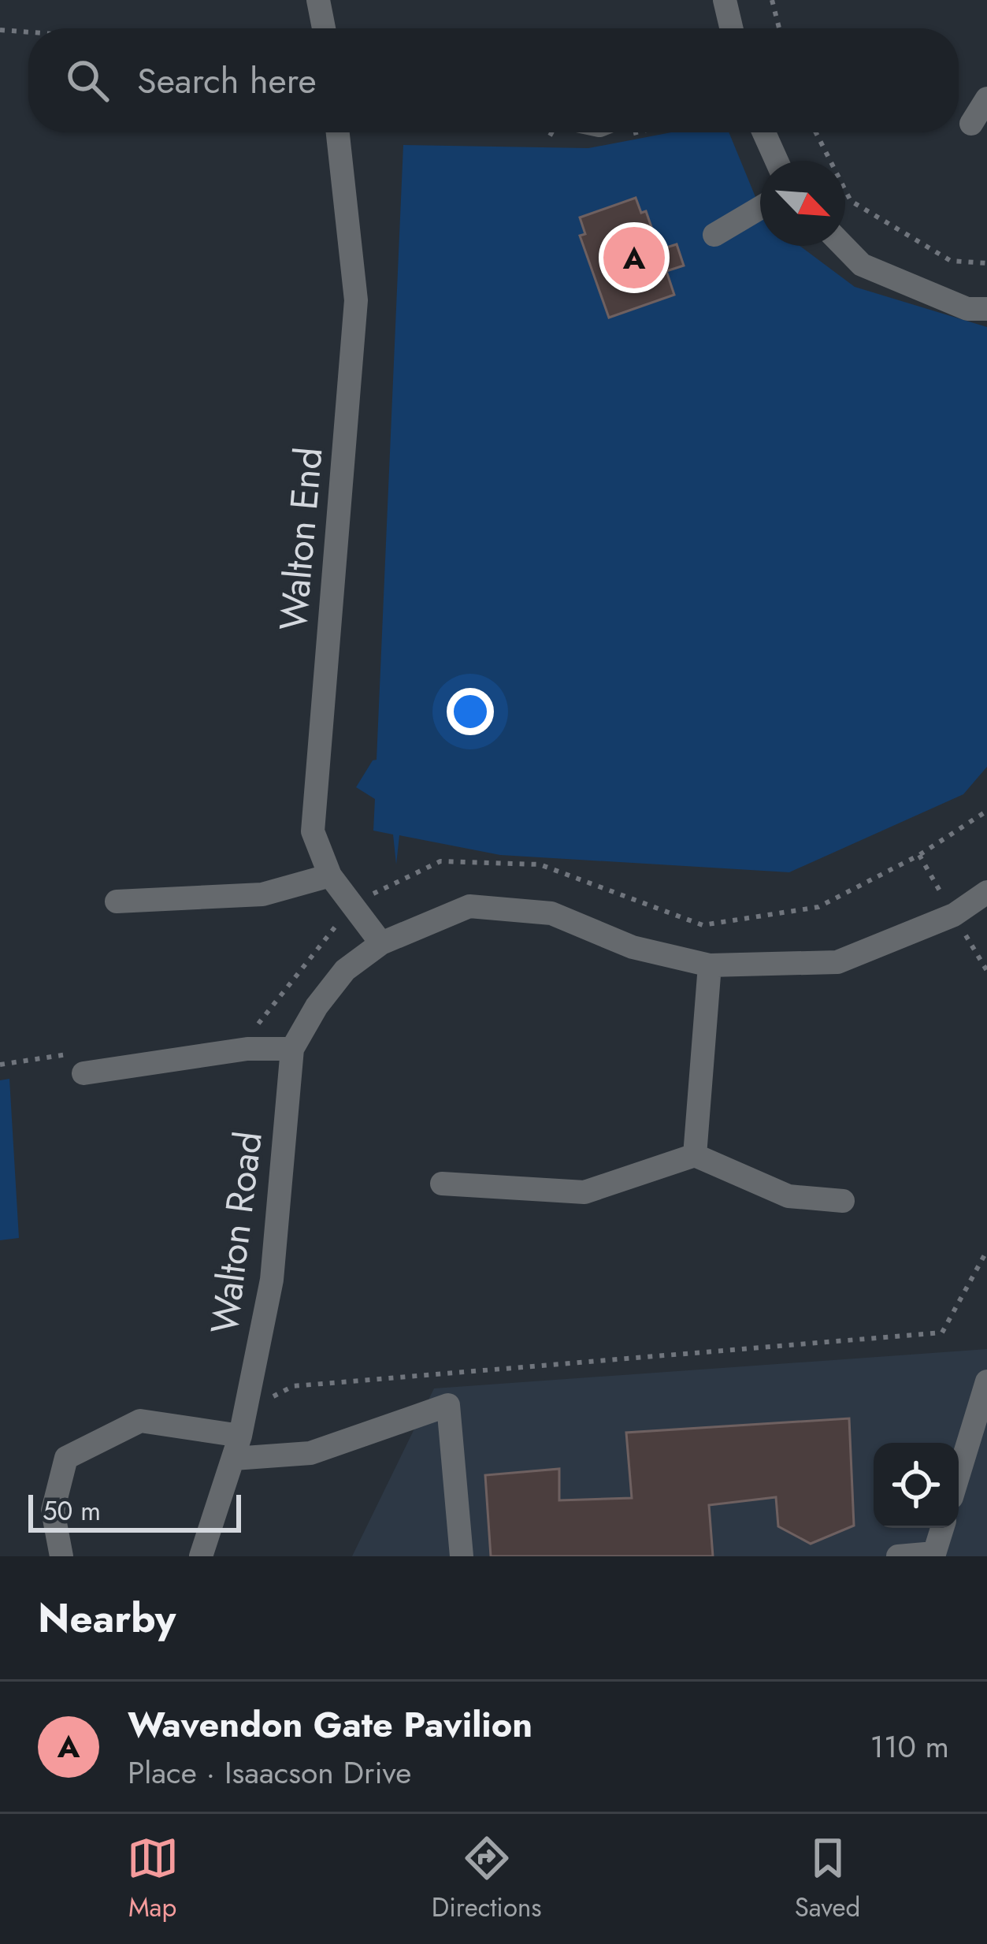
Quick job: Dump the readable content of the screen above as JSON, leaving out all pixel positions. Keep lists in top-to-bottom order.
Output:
{
  "streets": {
    "street": ["Walton End", "Walton Road"]
  },
  "crossings": [
    ["Walton End", "Walton Road"]
  ],
  "scale_bar": "50 m",
  "north": "bottom right",
  "page": {
    "search": "Search here",
    "pins": "A",
    "scale": "50 m",
    "heading": "Nearby",
    "list": [
      {
        "mark": "A",
        "name": "Wavendon Gate Pavilion",
        "note": "Place · Isaacson Drive",
        "value": "110 m"
      }
    ],
    "nav": ["Map", "Directions", "Saved"]
  }
}
